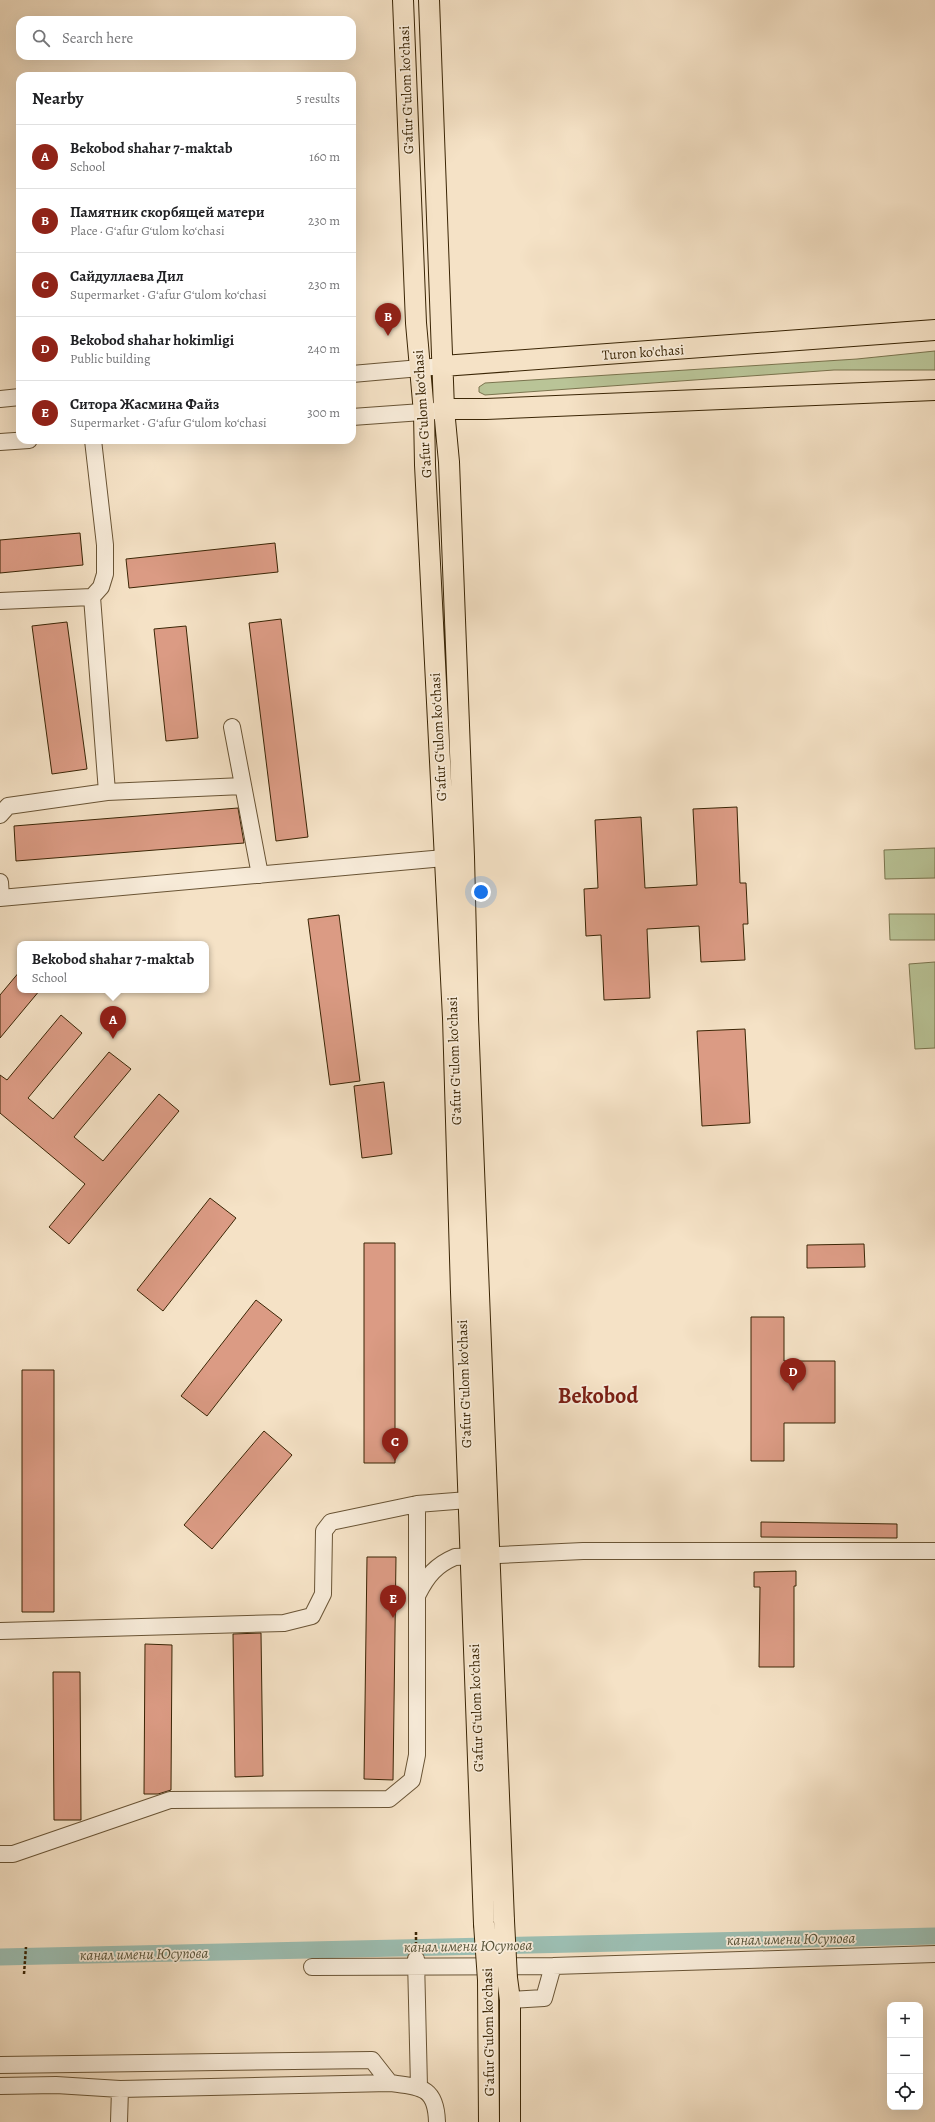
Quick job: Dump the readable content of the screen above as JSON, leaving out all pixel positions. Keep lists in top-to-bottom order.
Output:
{
  "streets": {
    "main road": ["Gʻafur Gʻulom koʻchasi", "Turon ko'chasi"]
  },
  "crossings": [
    ["Gʻafur Gʻulom koʻchasi", "Turon ko'chasi"]
  ],
  "districts": ["Bekobod"],
  "water": ["канал имени Юсупова"],
  "page": {
    "search": "Search here",
    "heading": ["Nearby", "5 results"],
    "list": [
      {
        "mark": "A",
        "name": "Bekobod shahar 7-maktab",
        "note": "School",
        "value": "160 m"
      },
      {
        "mark": "B",
        "name": "Памятник скорбящей матери",
        "note": "Place · Gʻafur Gʻulom koʻchasi",
        "value": "230 m"
      },
      {
        "mark": "C",
        "name": "Сайдуллаева Дил",
        "note": "Supermarket · Gʻafur Gʻulom koʻchasi",
        "value": "230 m"
      },
      {
        "mark": "D",
        "name": "Bekobod shahar hokimligi",
        "note": "Public building",
        "value": "240 m"
      },
      {
        "mark": "E",
        "name": "Ситора Жасмина Файз",
        "note": "Supermarket · Gʻafur Gʻulom koʻchasi",
        "value": "300 m"
      }
    ],
    "pins": [
      "B",
      "A",
      "D",
      "C",
      "E"
    ],
    "popup": ["Bekobod shahar 7-maktab", "School"],
    "map_buttons": ["+", "−"]
  }
}
